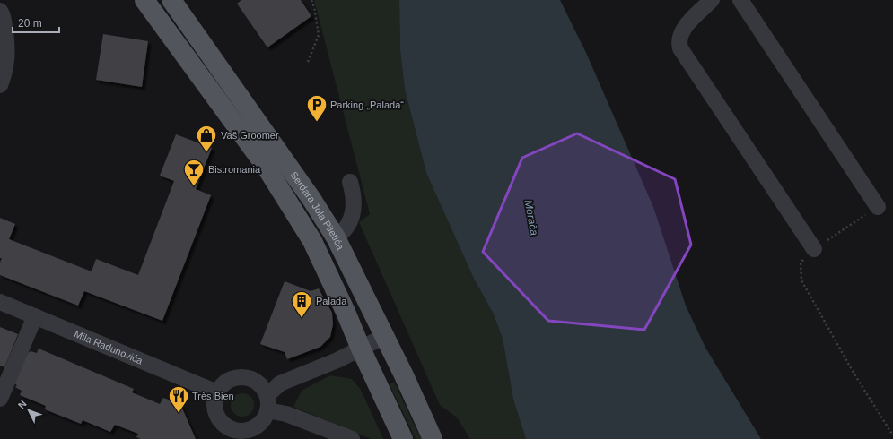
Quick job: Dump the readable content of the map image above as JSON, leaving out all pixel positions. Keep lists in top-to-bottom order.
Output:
{
  "streets": {
    "main road": ["Serdara Jola Piletića"],
    "street": ["Mila Radunovića"]
  },
  "water": ["Morača"],
  "places": {
    "parking": ["Parking „Palada“"],
    "shop": ["Vaš Groomer"],
    "bar": ["Bistromania"],
    "building": ["Palada"],
    "restaurant": ["Très Bien"]
  },
  "scale_bar": "20 m",
  "north": "top left"
}
